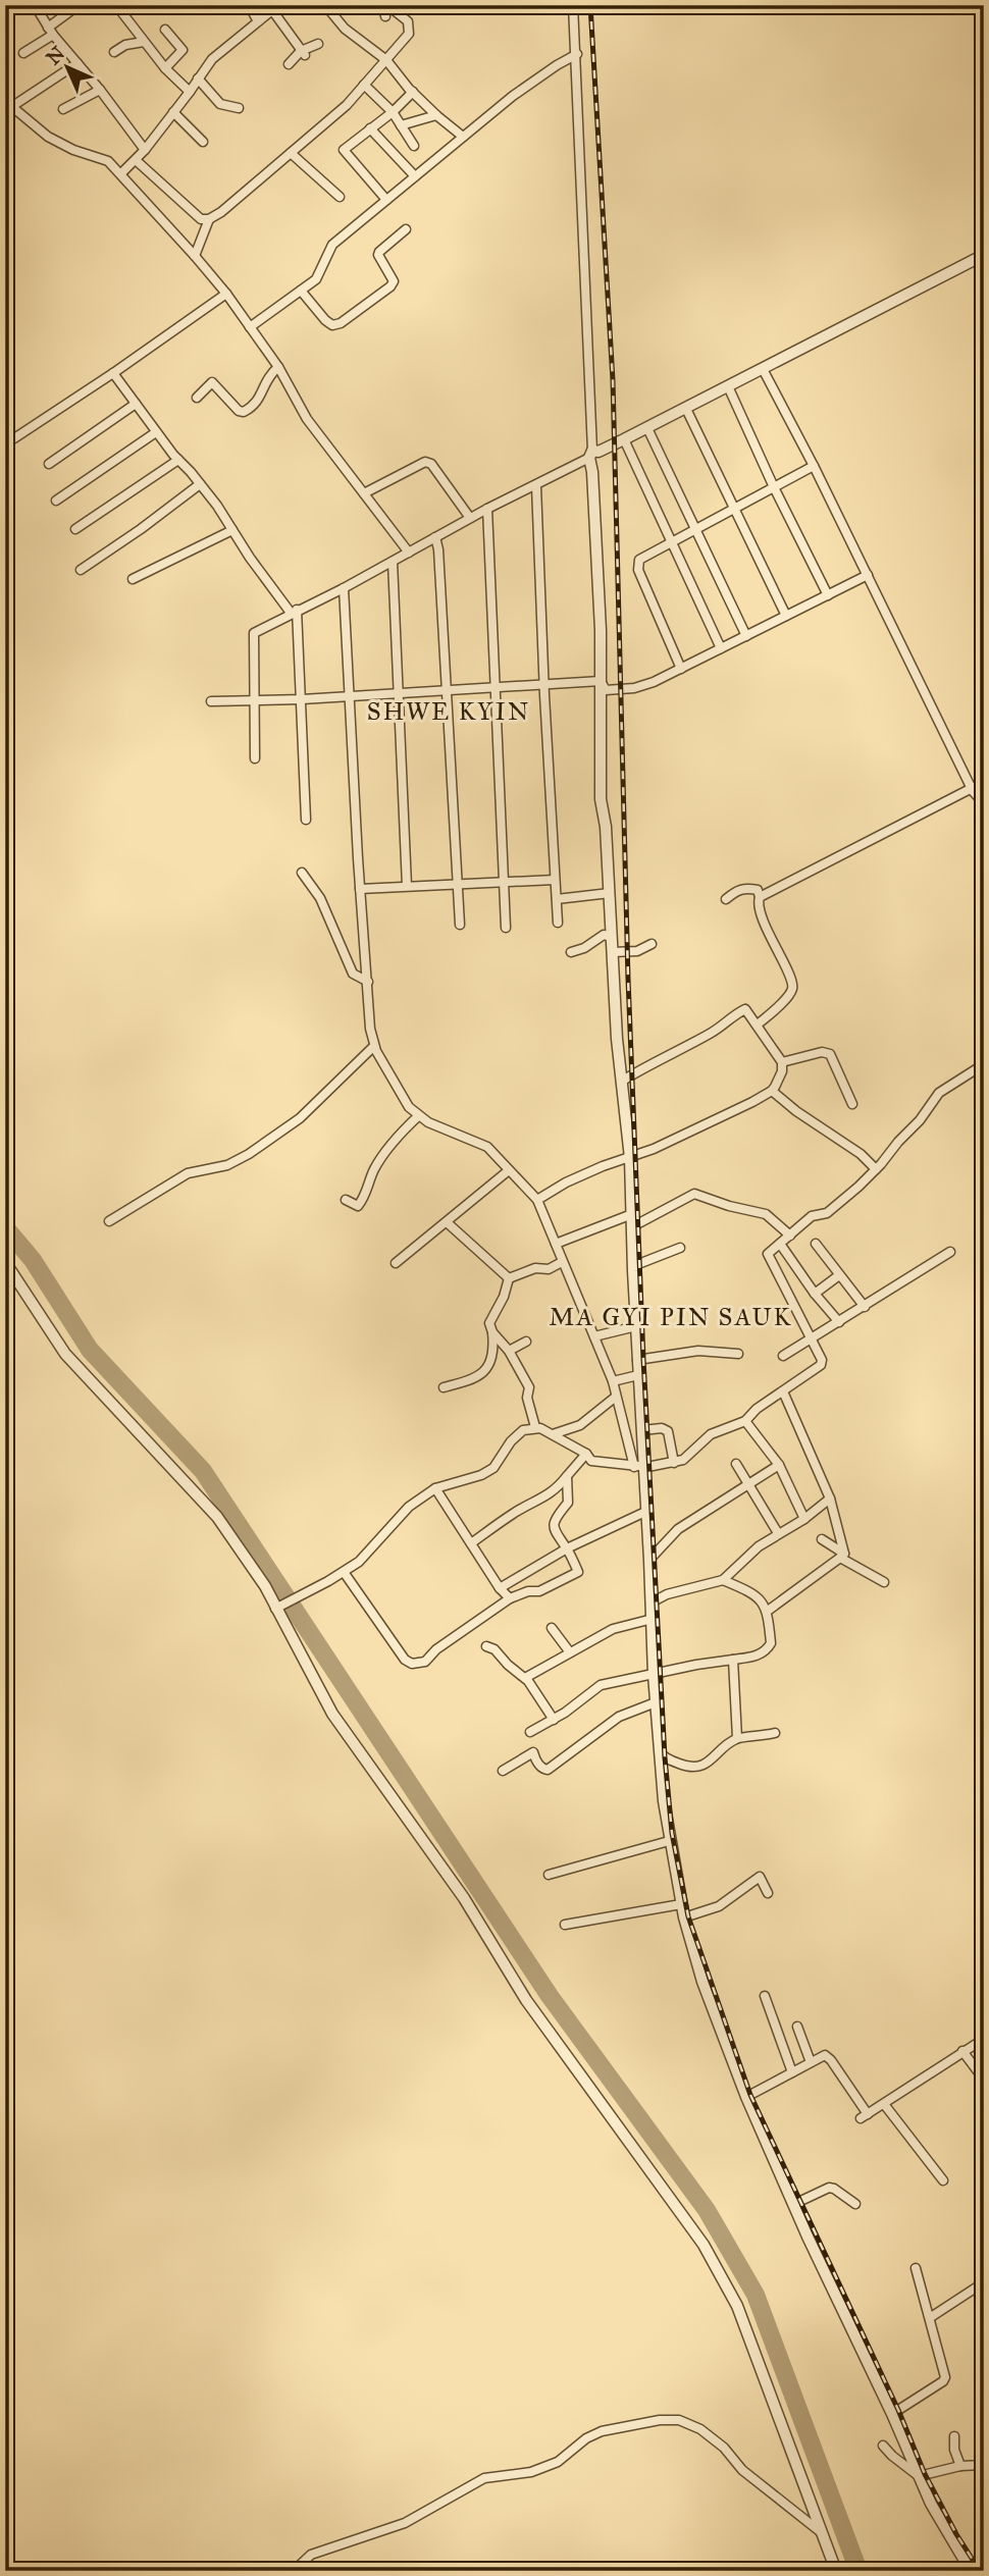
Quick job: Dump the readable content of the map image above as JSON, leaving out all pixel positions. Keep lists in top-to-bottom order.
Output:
{
  "districts": ["SHWE KYIN", "MA GYI PIN SAUK"],
  "north": "top left"
}
